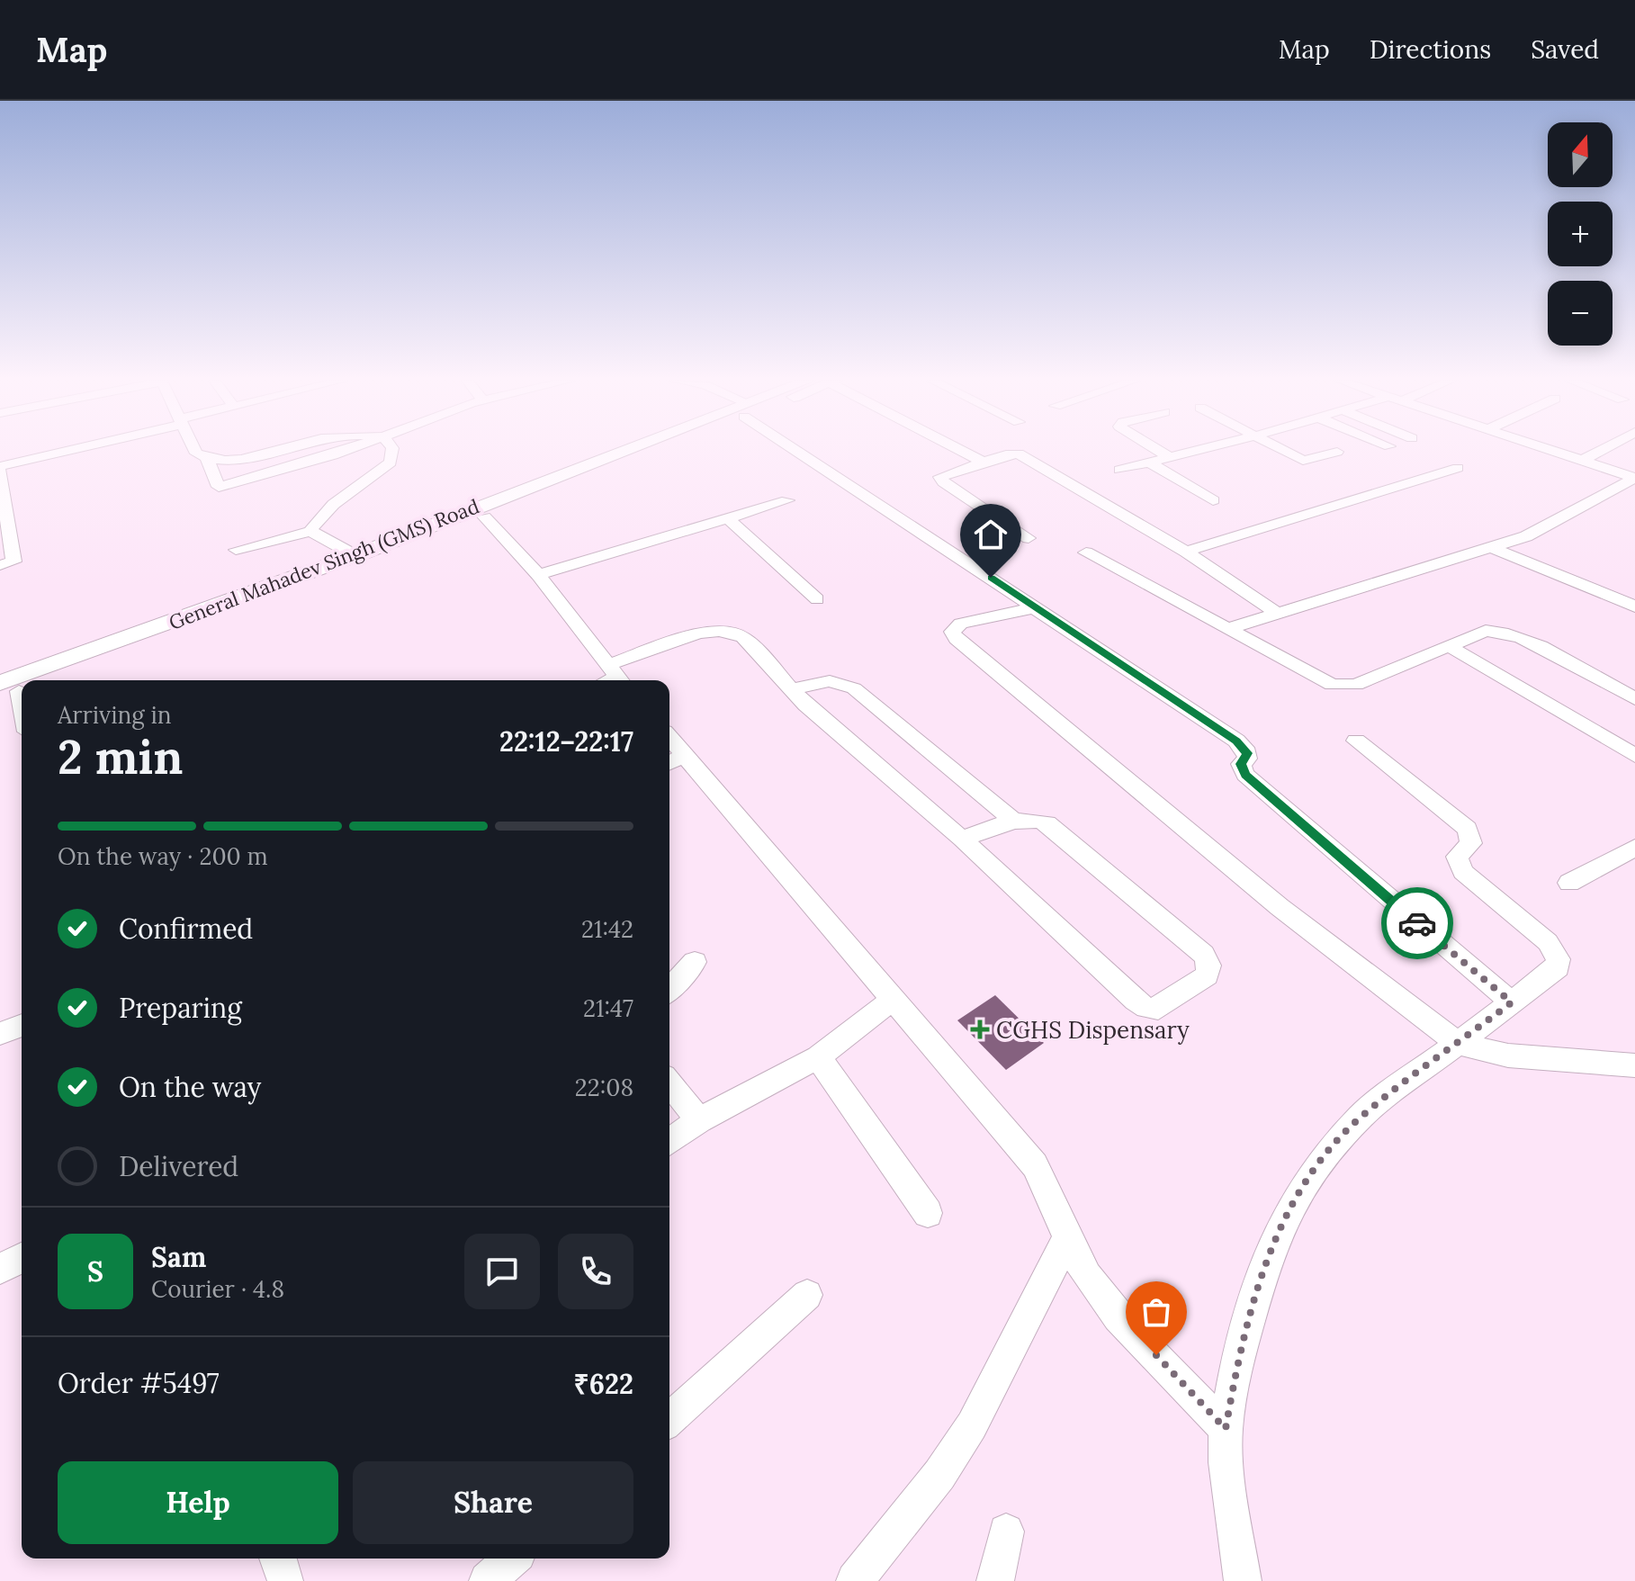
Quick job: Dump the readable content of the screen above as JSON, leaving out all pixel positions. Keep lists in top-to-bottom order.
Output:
{
  "streets": {
    "street": ["General Mahadev Singh (GMS) Road"]
  },
  "places": {
    "health": ["CGHS Dispensary"]
  },
  "north": "top",
  "page": {
    "header": "Map",
    "nav": ["Map", "Directions", "Saved"],
    "map_buttons": ["+", "−"],
    "heading": ["2 min", "Arriving in", "22:12–22:17"],
    "panel": [
      "Sam",
      "Courier · 4.8",
      "Order #5497",
      "₹622"
    ],
    "bar": "On the way · 200 m",
    "list": [
      ["Confirmed", "21:42"],
      ["Preparing", "21:47"],
      ["On the way", "22:08"],
      "Delivered"
    ],
    "round": "S",
    "buttons": ["Help", "Share"]
  }
}
